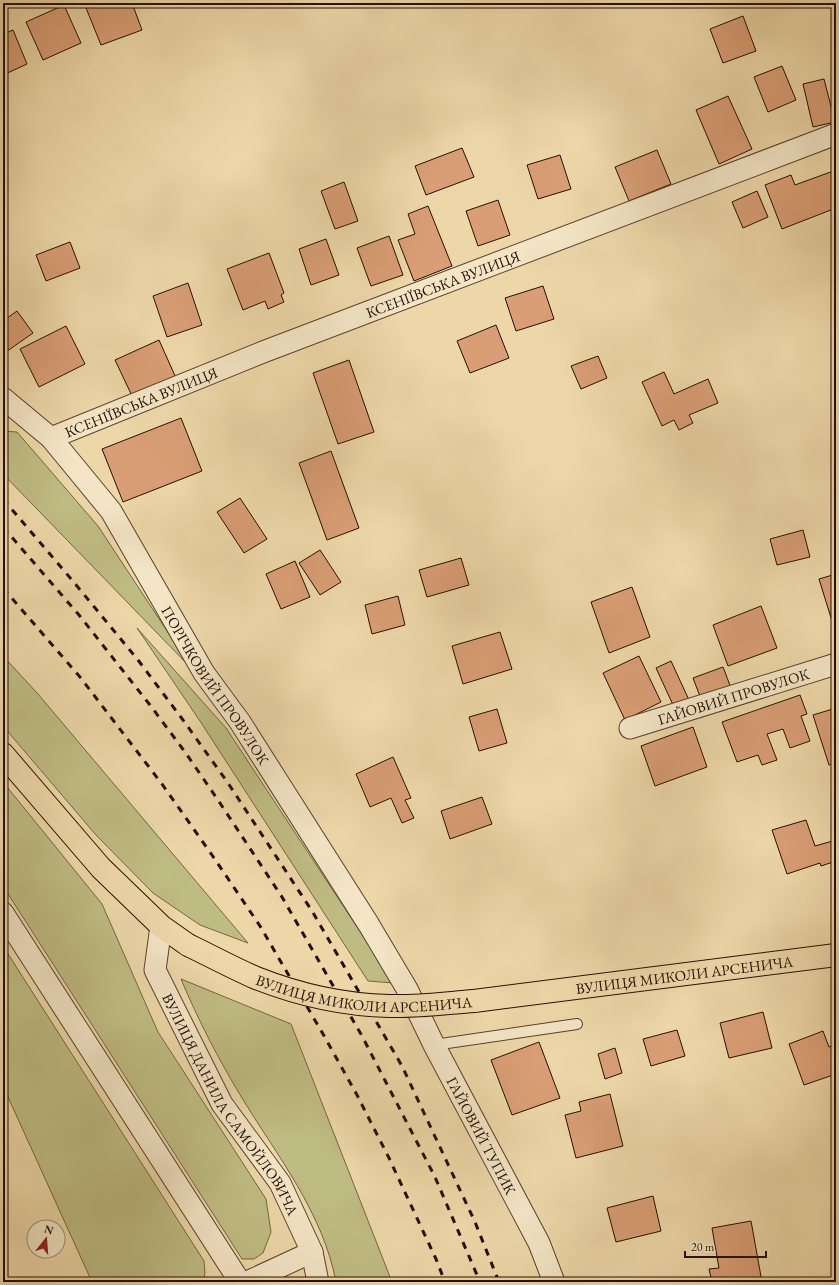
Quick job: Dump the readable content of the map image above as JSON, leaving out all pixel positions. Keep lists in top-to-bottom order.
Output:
{
  "streets": {
    "main road": ["ВУЛИЦЯ МИКОЛИ АРСЕНИЧА"],
    "street": [
      "КСЕНІЇВСЬКА ВУЛИЦЯ",
      "ПОРІЧКОВИЙ ПРОВУЛОК",
      "ГАЙОВИЙ ПРОВУЛОК",
      "ВУЛИЦЯ ДАНИЛА САМОЙЛОВИЧА",
      "ГАЙОВИЙ ТУПИК"
    ]
  },
  "crossings": [
    ["КСЕНІЇВСЬКА ВУЛИЦЯ", "ПОРІЧКОВИЙ ПРОВУЛОК"],
    ["ПОРІЧКОВИЙ ПРОВУЛОК", "ГАЙОВИЙ ТУПИК"],
    ["ВУЛИЦЯ МИКОЛИ АРСЕНИЧА", "ВУЛИЦЯ ДАНИЛА САМОЙЛОВИЧА"]
  ],
  "scale_bar": "20 m",
  "north": "top"
}
